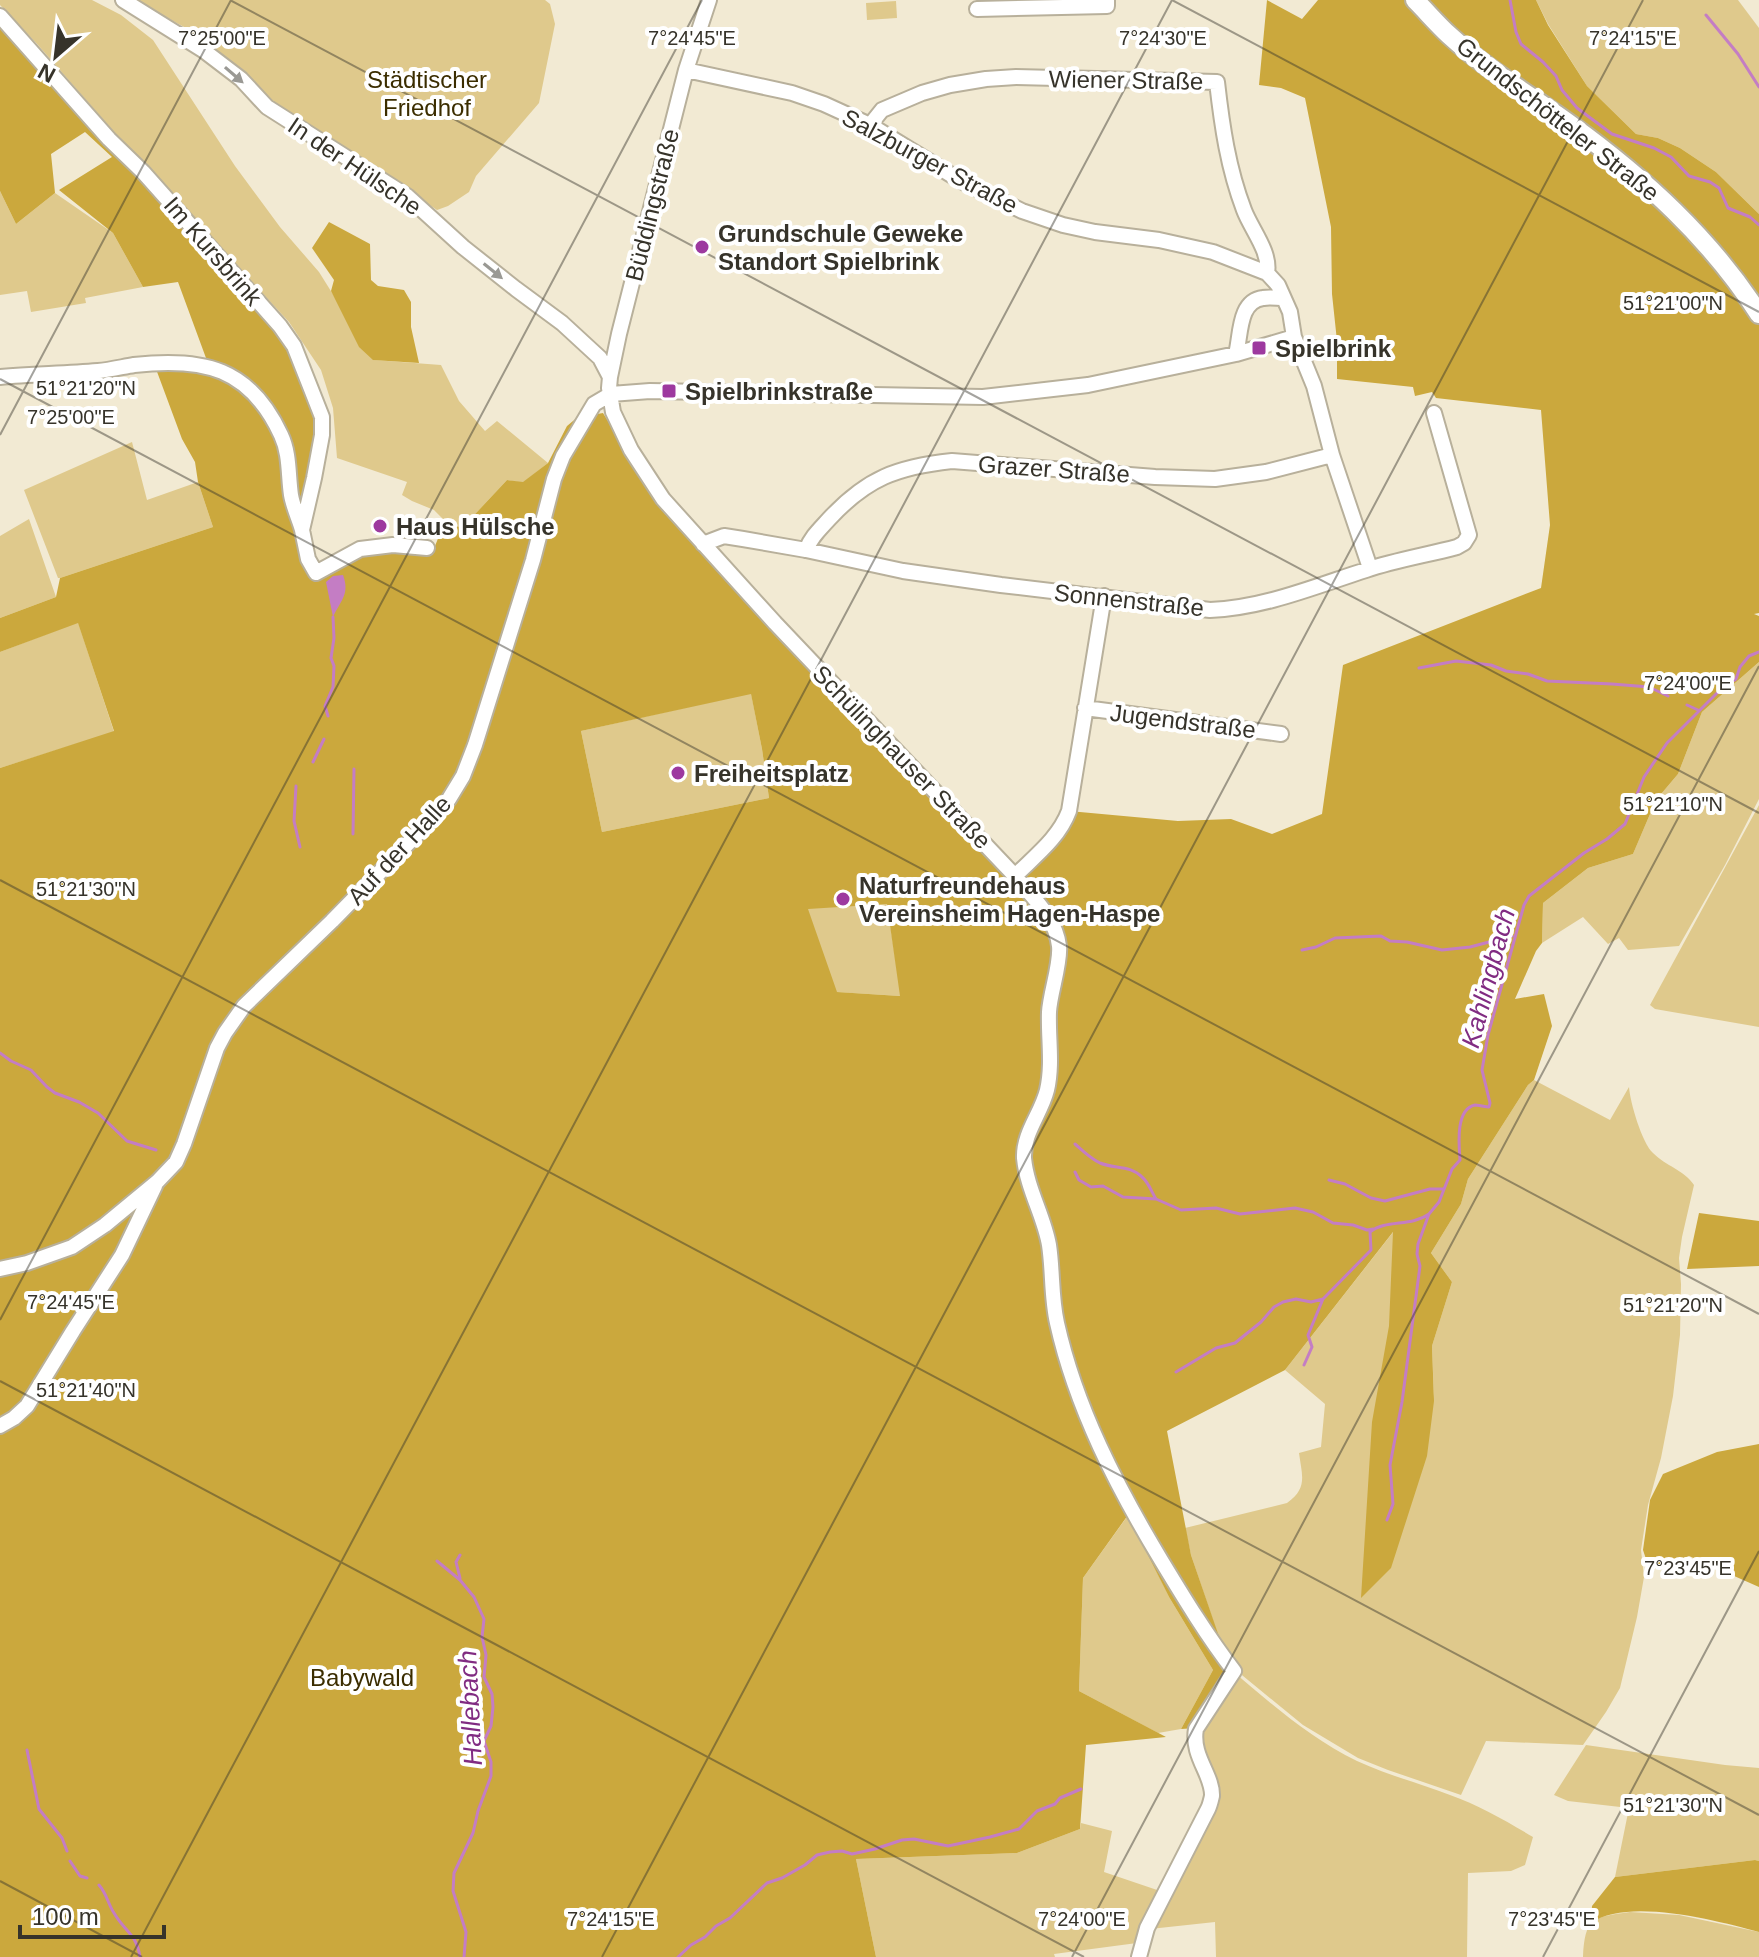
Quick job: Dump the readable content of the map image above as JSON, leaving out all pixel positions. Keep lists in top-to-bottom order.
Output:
{
  "streets": {
    "main road": ["Grundschötteler Straße"],
    "street": [
      "Wiener Straße",
      "Salzburger Straße",
      "In der Hülsche",
      "Büddingstraße",
      "Im Kursbrink",
      "Grazer Straße",
      "Sonnenstraße",
      "Jugendstraße",
      "Schülinghauser Straße",
      "Auf der Halle"
    ]
  },
  "crossings": [
    ["Wiener Straße", "Salzburger Straße"],
    ["Wiener Straße", "Grazer Straße"],
    ["Wiener Straße", "Sonnenstraße"],
    ["Salzburger Straße", "Büddingstraße"],
    ["In der Hülsche", "Büddingstraße"],
    ["Büddingstraße", "Schülinghauser Straße"],
    ["Büddingstraße", "Auf der Halle"],
    ["Grazer Straße", "Sonnenstraße"],
    ["Sonnenstraße", "Jugendstraße"],
    ["Sonnenstraße", "Schülinghauser Straße"],
    ["Jugendstraße", "Schülinghauser Straße"]
  ],
  "one_way": ["In der Hülsche"],
  "water": ["Kahlingbach", "Hallebach"],
  "parks": ["Städtischer Friedhof", "Babywald"],
  "places": {
    "other": [
      "Grundschule Geweke Standort Spielbrink",
      "Haus Hülsche",
      "Freiheitsplatz",
      "Naturfreundehaus Vereinsheim Hagen-Haspe"
    ],
    "transit": ["Spielbrink", "Spielbrinkstraße"]
  },
  "scale_bar": "100 m",
  "north": "bottom left",
  "coordinates": [
    "7°25'00\"E",
    "7°24'45\"E",
    "7°24'30\"E",
    "7°24'15\"E",
    "51°21'00\"N",
    "51°21'20\"N",
    "7°24'00\"E",
    "51°21'10\"N",
    "51°21'30\"N",
    "51°21'40\"N",
    "7°23'45\"E"
  ]
}
